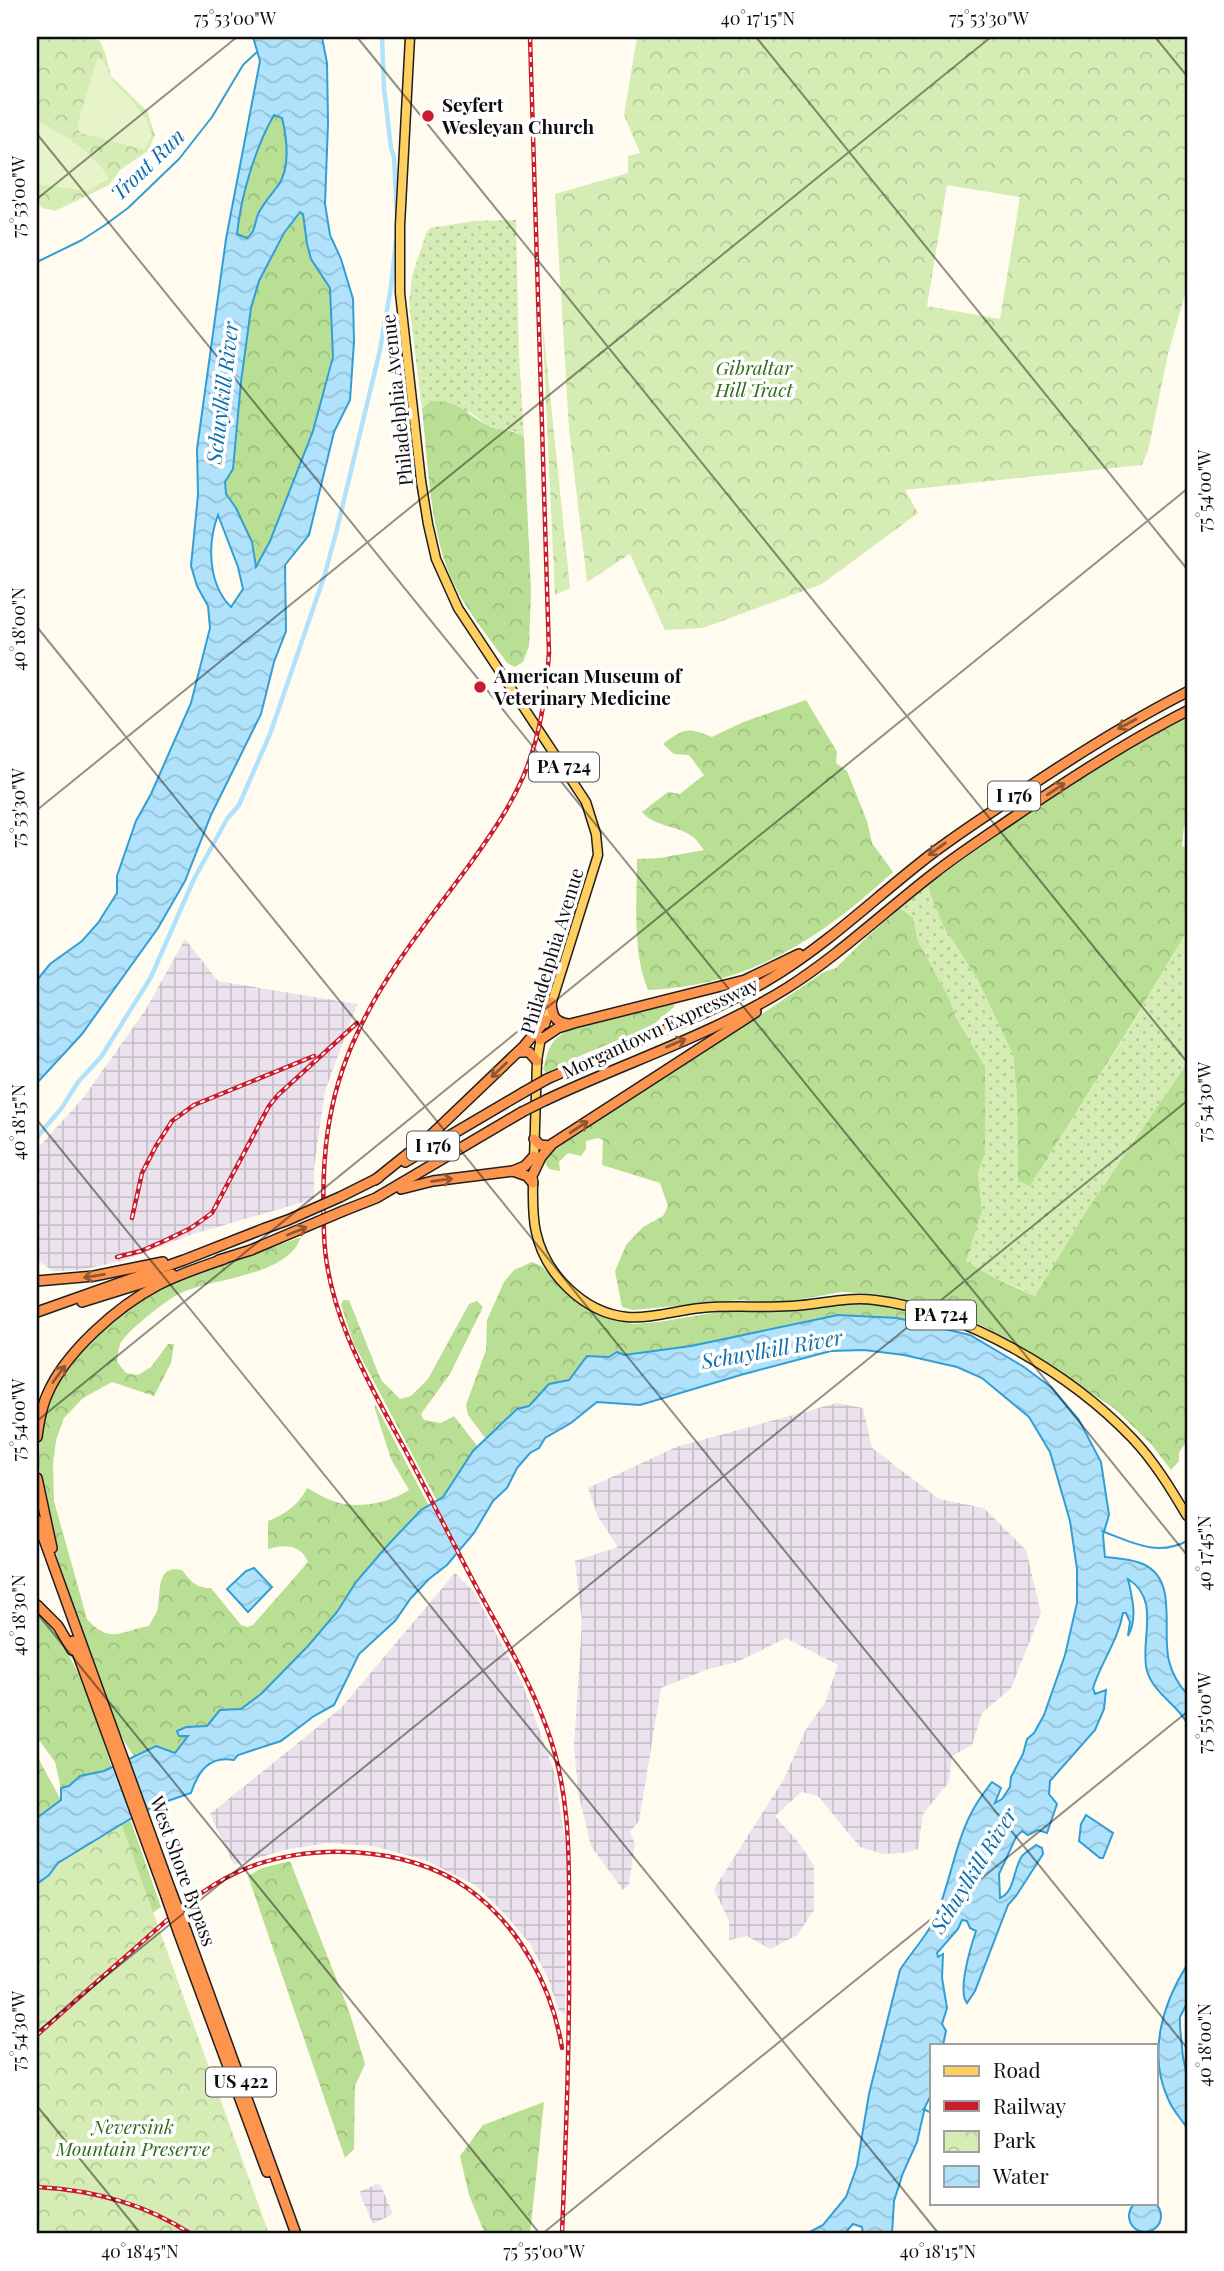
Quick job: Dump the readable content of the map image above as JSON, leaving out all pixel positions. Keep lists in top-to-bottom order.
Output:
{
  "streets": {
    "highway": [
      "I 176",
      "Morgantown Expressway",
      "West Shore Bypass",
      "US 422"
    ],
    "main road": ["Philadelphia Avenue", "PA 724"]
  },
  "water": ["Trout Run", "Schuylkill River"],
  "parks": ["Gibraltar Hill Tract", "Neversink Mountain Preserve"],
  "places": ["Seyfert Wesleyan Church", "American Museum of Veterinary Medicine"],
  "legend": [
    "Road",
    "Railway",
    "Park",
    "Water"
  ],
  "coordinates": [
    "75°53'00\"W",
    "40°17'15\"N",
    "75°53'30\"W",
    "75°54'00\"W",
    "40°18'00\"N",
    "75°54'30\"W",
    "40°18'15\"N",
    "40°17'45\"N",
    "40°18'30\"N",
    "75°55'00\"W",
    "40°18'45\"N"
  ]
}
